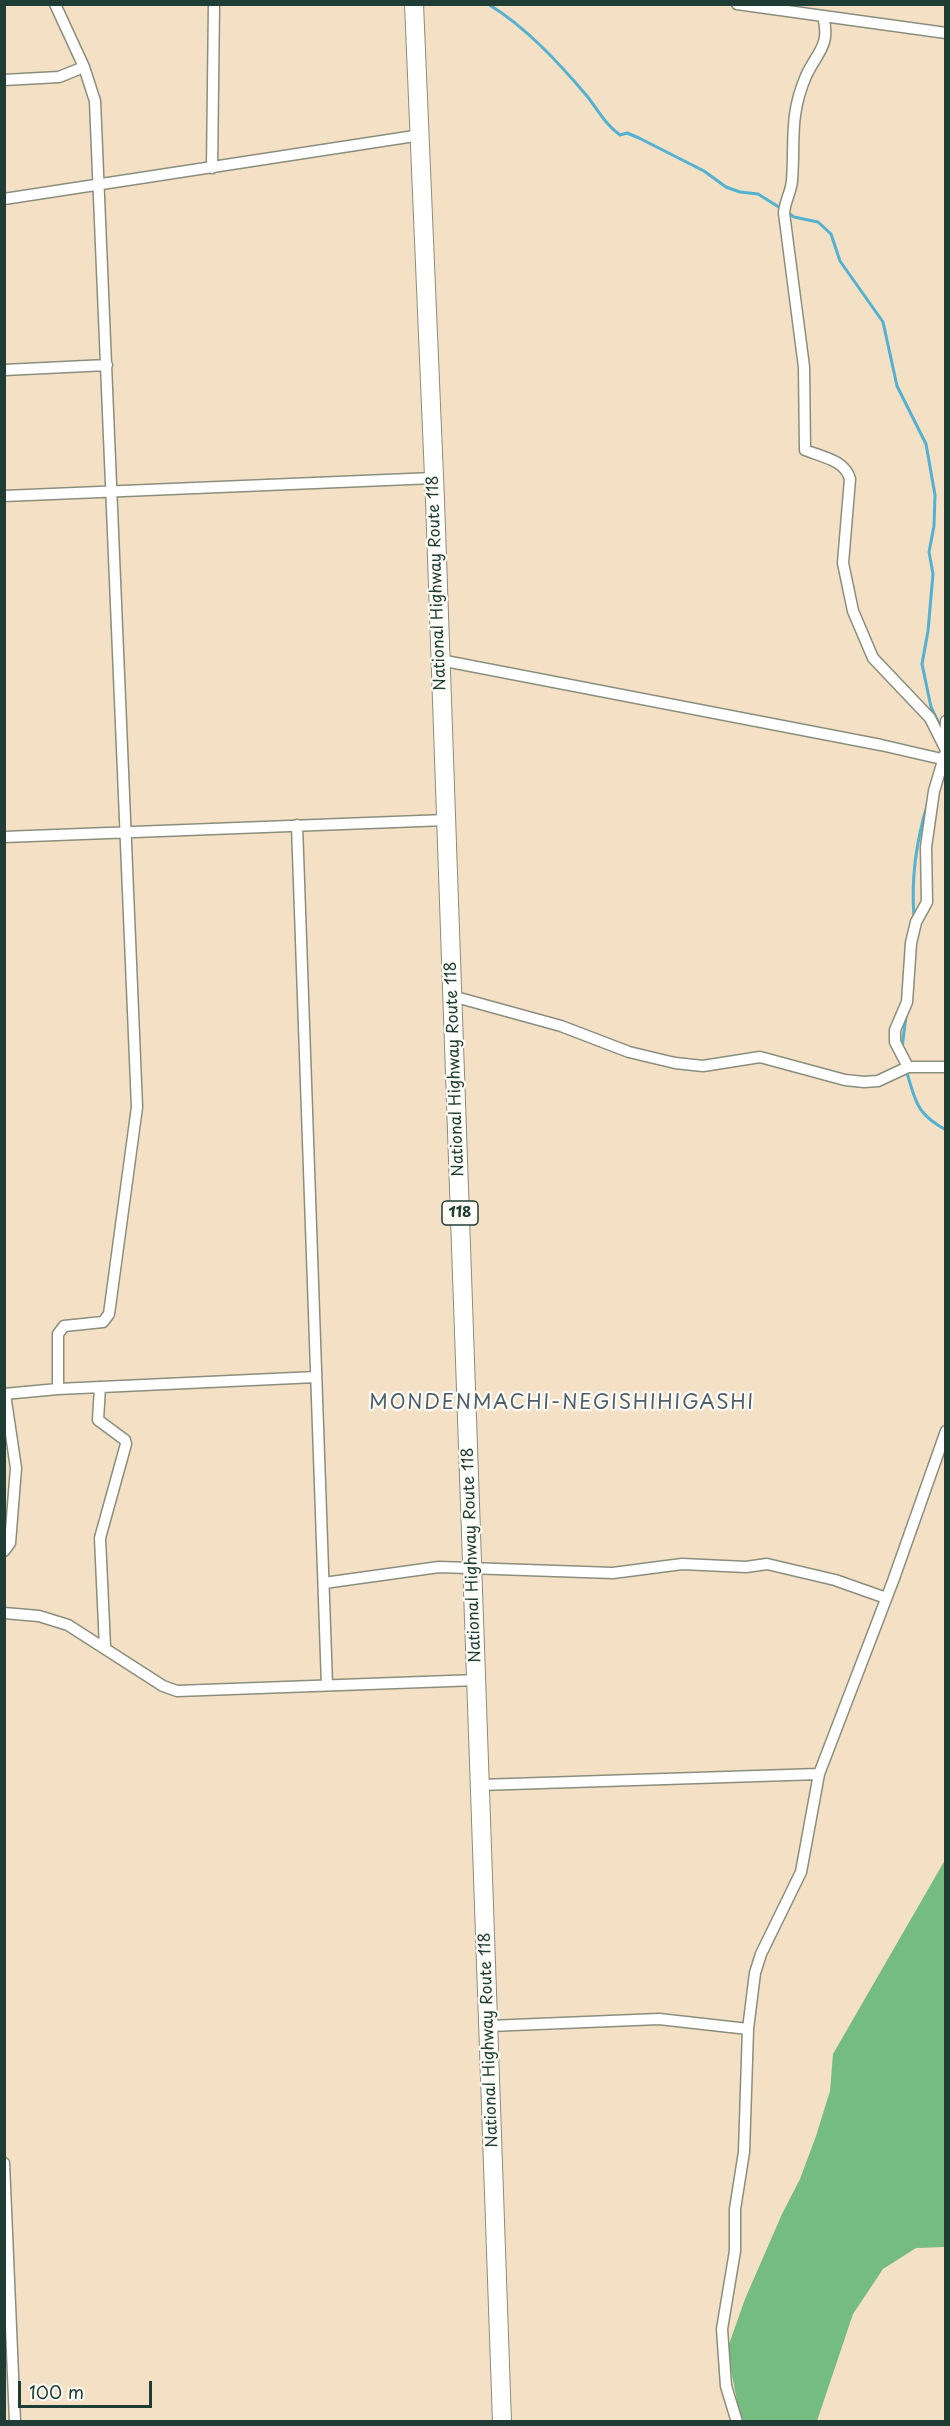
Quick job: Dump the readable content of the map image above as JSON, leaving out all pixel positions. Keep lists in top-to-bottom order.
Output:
{
  "streets": {
    "highway": ["National Highway Route 118", "118"]
  },
  "districts": ["MONDENMACHI-NEGISHIHIGASHI"],
  "scale_bar": "100 m"
}
